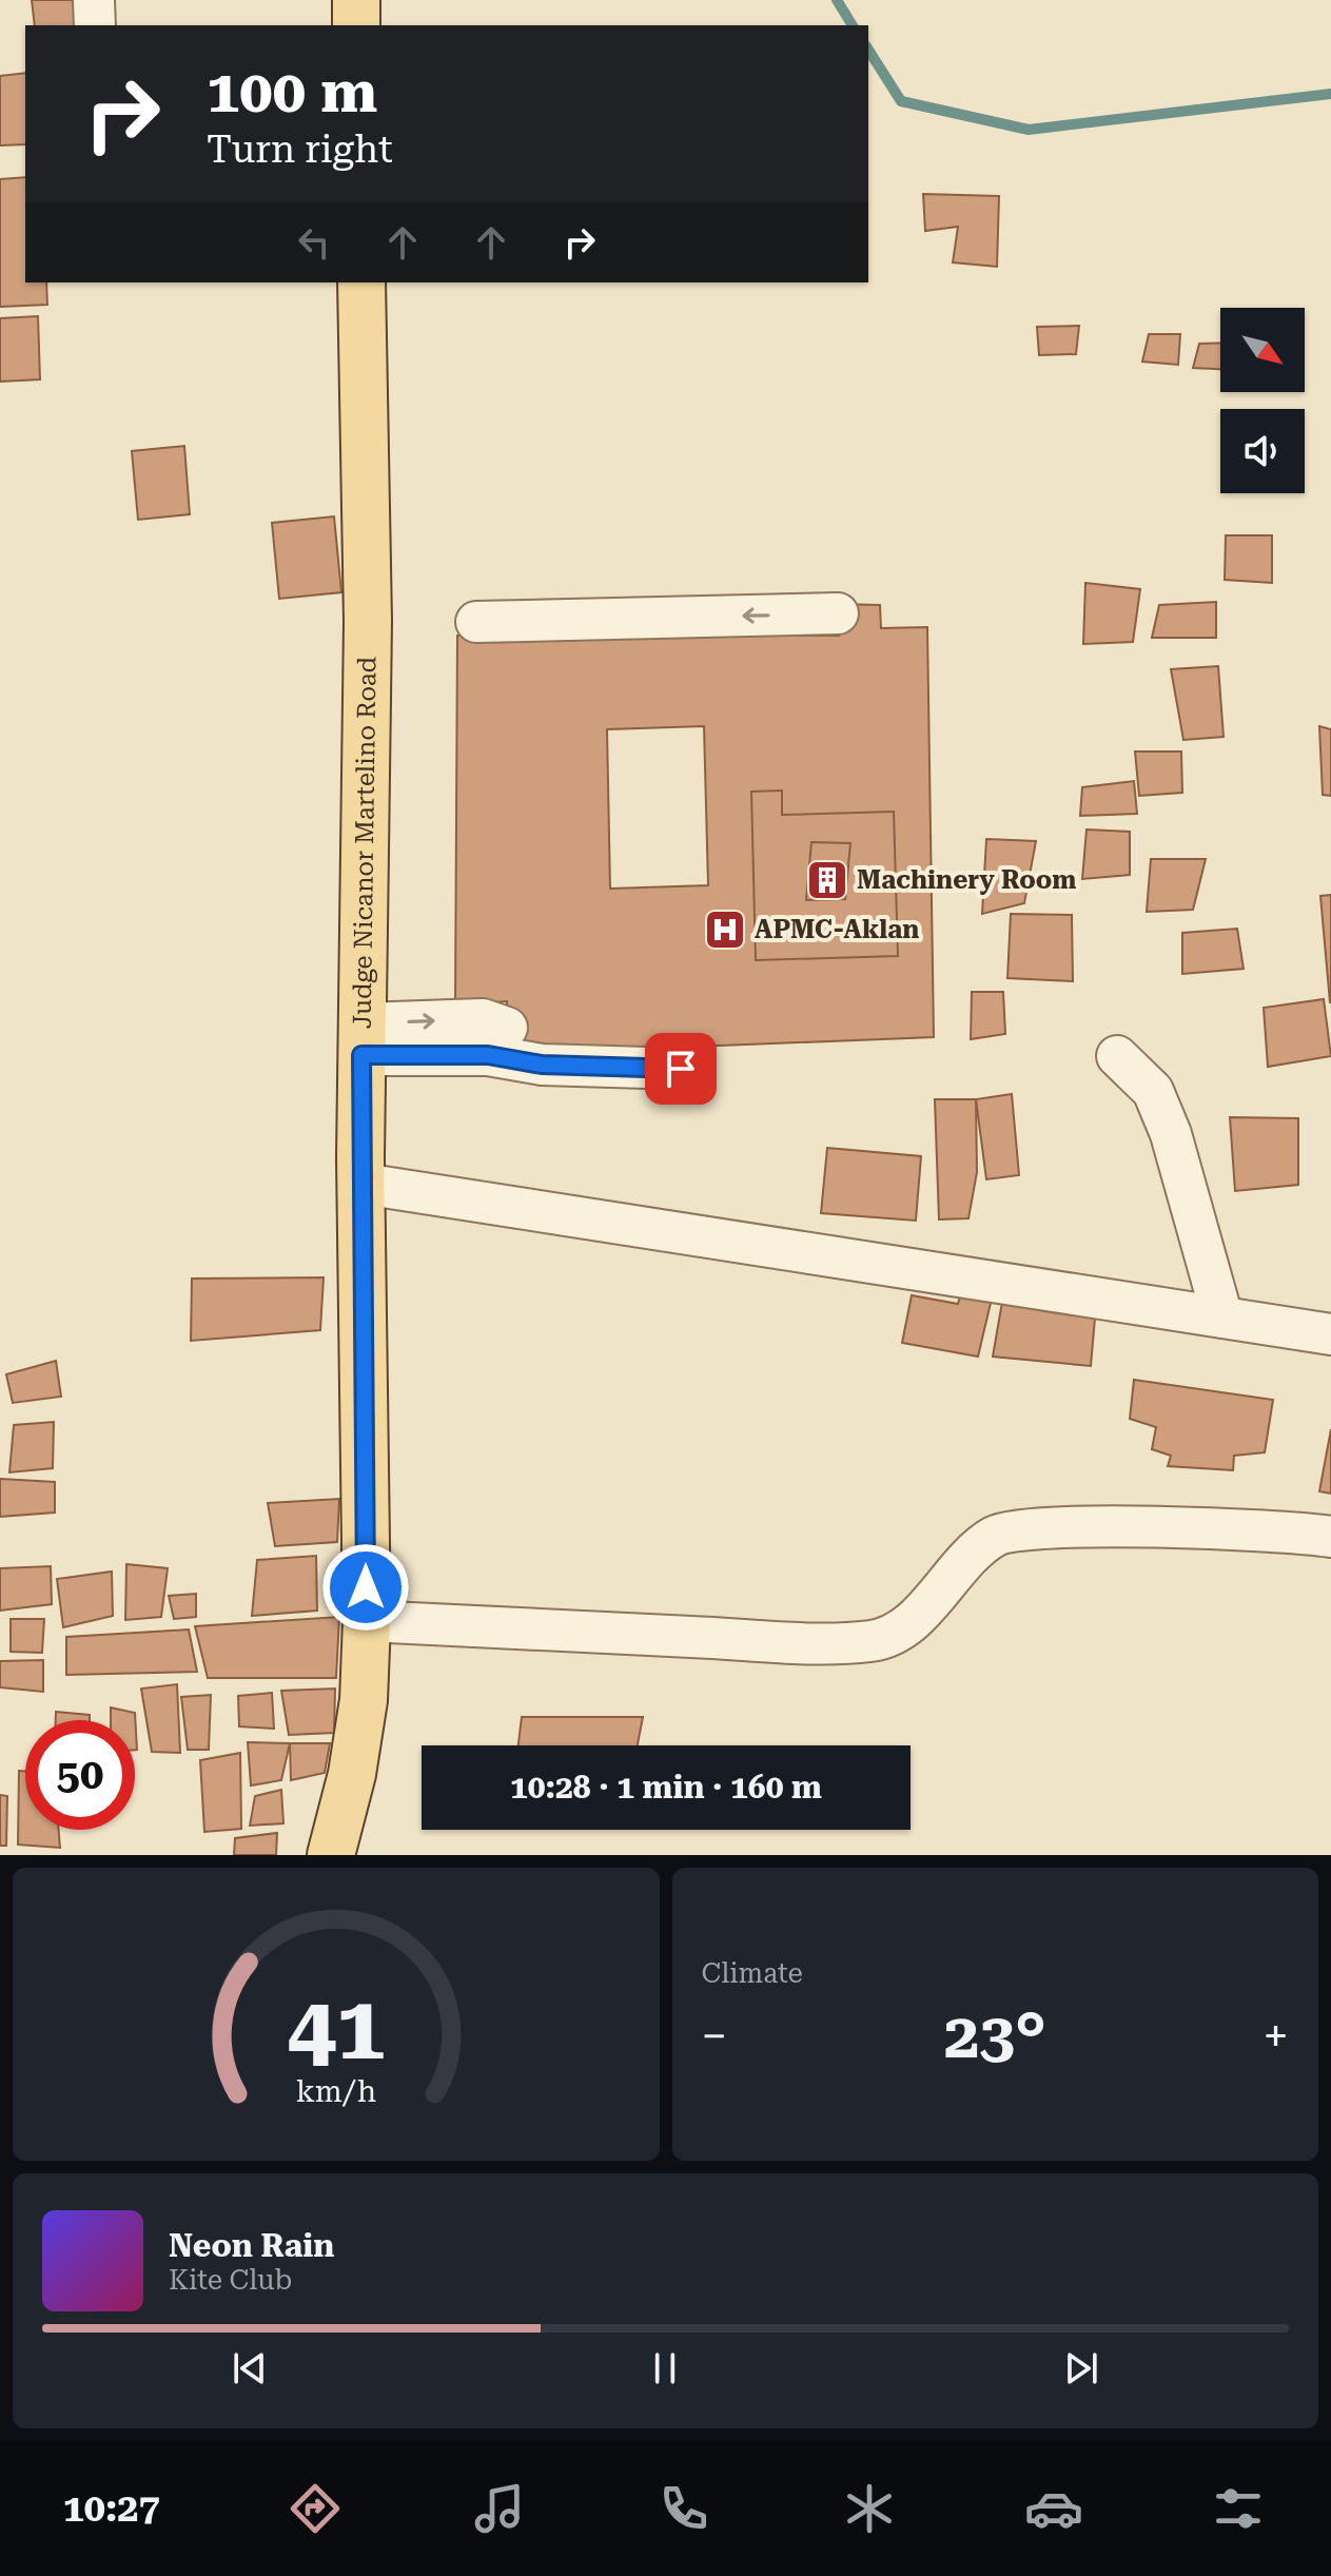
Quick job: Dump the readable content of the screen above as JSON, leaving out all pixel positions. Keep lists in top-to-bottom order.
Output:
{
  "streets": {
    "main road": ["Judge Nicanor Martelino Road"]
  },
  "places": {
    "building": ["Machinery Room"],
    "hospital": ["APMC-Aklan"]
  },
  "north": "bottom right",
  "page": {
    "turn": ["100 m", "Turn right"],
    "limit": "50",
    "trip": "10:28 · 1 min · 160 m",
    "tile": "Climate",
    "heat": ["−", "23°", "+"],
    "song": ["Neon Rain", "Kite Club"],
    "tabs": "10:27",
    "gauge": ["41", "km/h"]
  }
}
